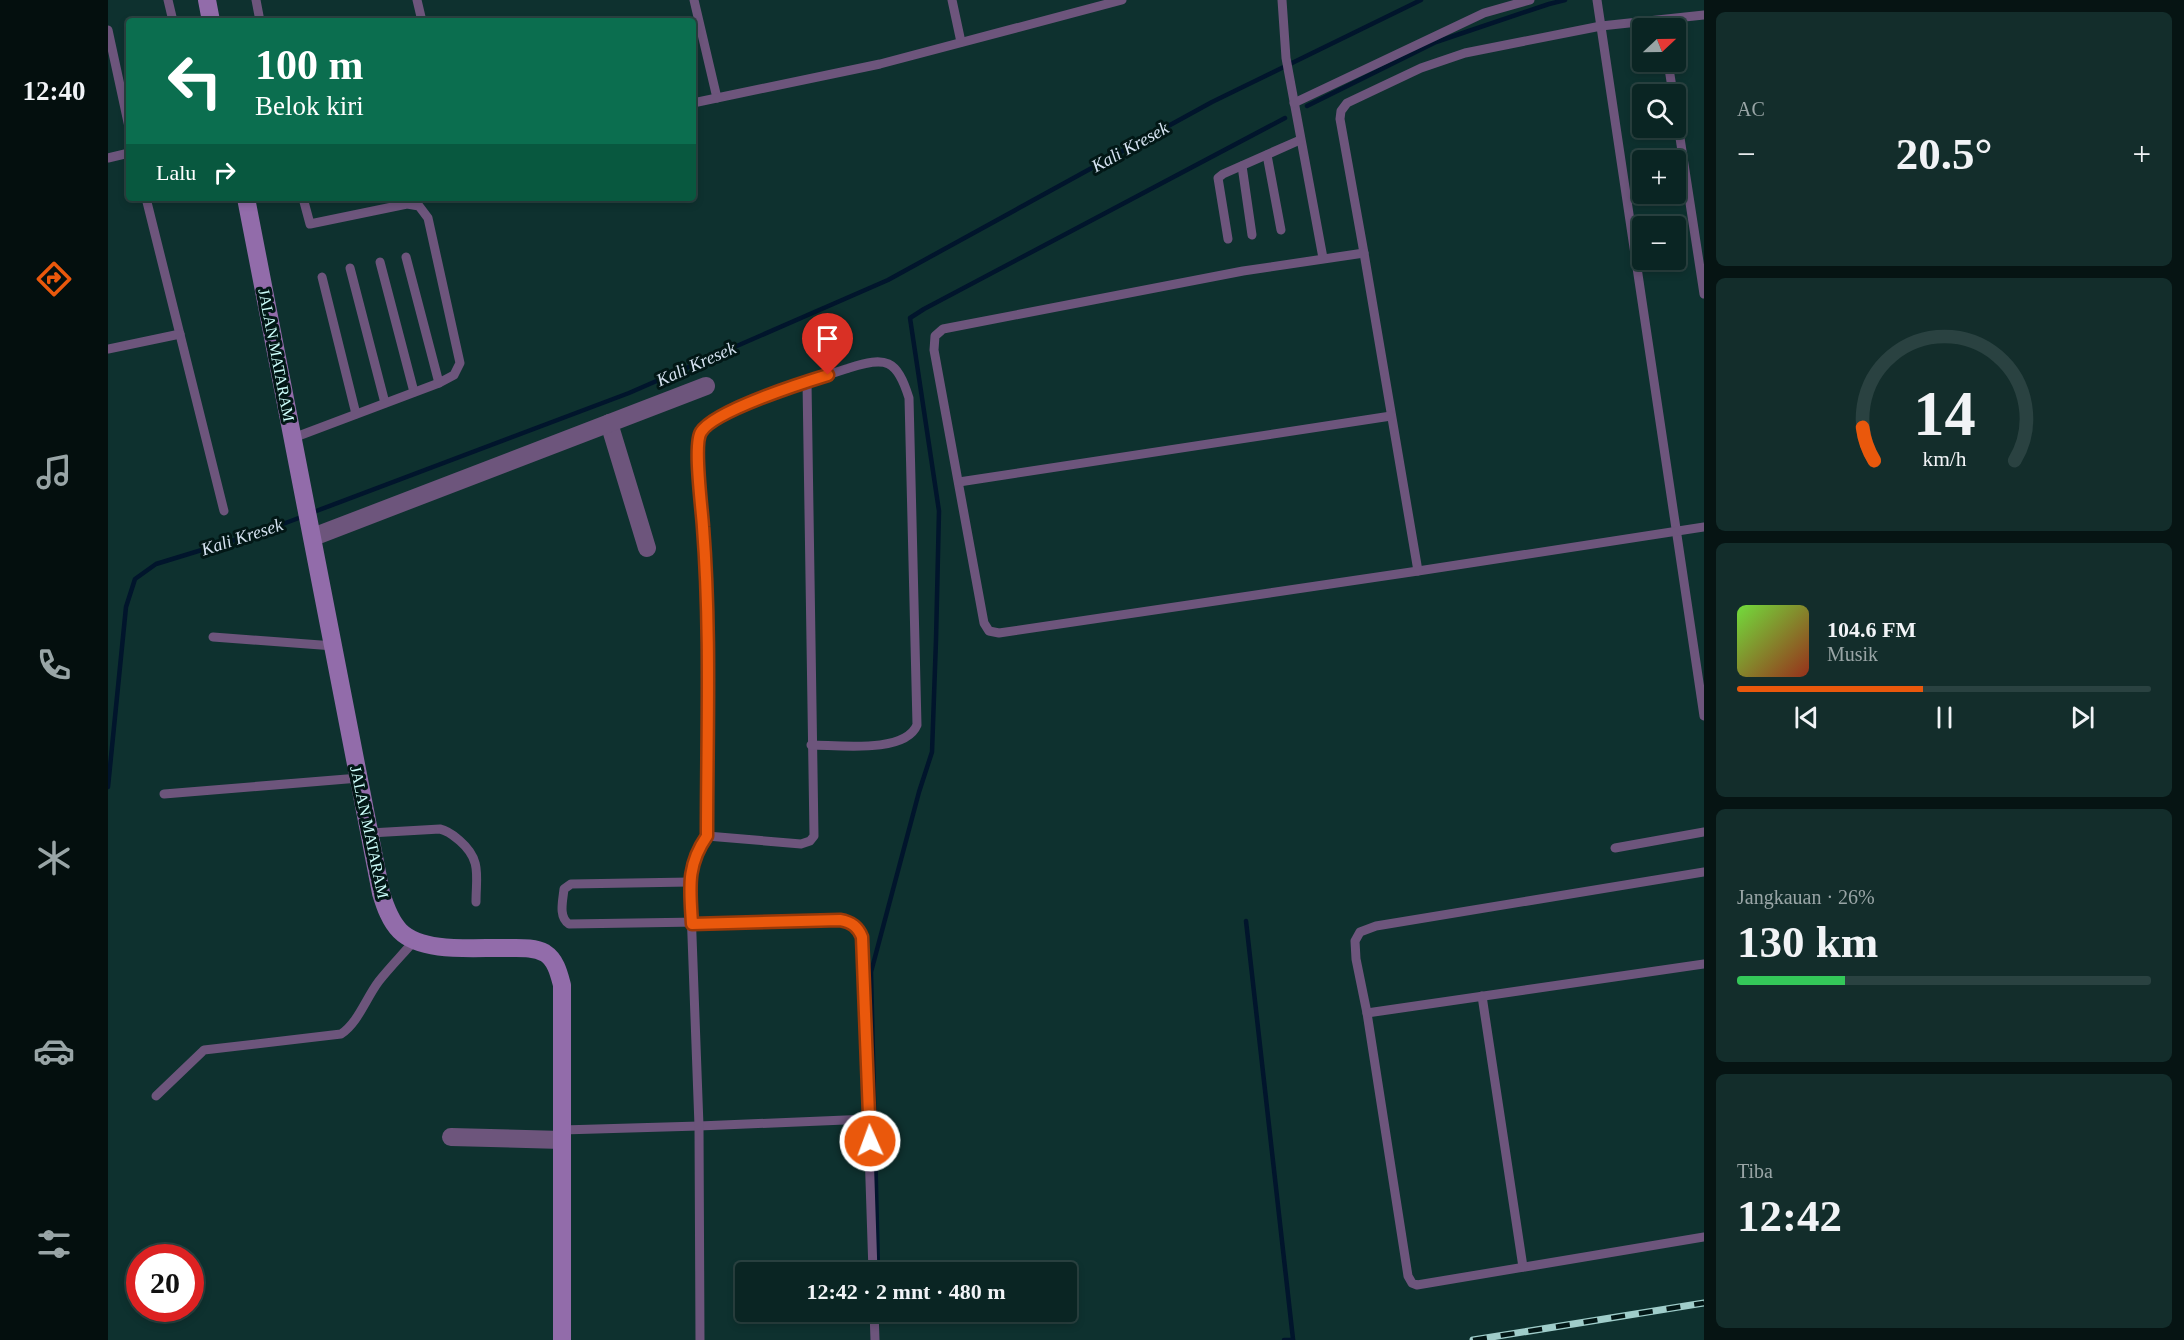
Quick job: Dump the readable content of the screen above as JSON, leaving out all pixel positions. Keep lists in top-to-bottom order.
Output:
{
  "streets": {
    "main road": ["JALAN MATARAM"]
  },
  "water": ["Kali Kresek"],
  "north": "right",
  "page": {
    "tabs": "12:40",
    "tile": [
      "AC",
      ["Jangkauan · 26%", "130 km"],
      ["Tiba", "12:42"]
    ],
    "map_buttons": ["+", "−"],
    "turn": ["100 m", "Belok kiri"],
    "heat": ["−", "20.5°", "+"],
    "then": "Lalu",
    "song": ["104.6 FM", "Musik"],
    "limit": "20",
    "trip": "12:42 · 2 mnt · 480 m",
    "gauge": ["14", "km/h"]
  }
}
